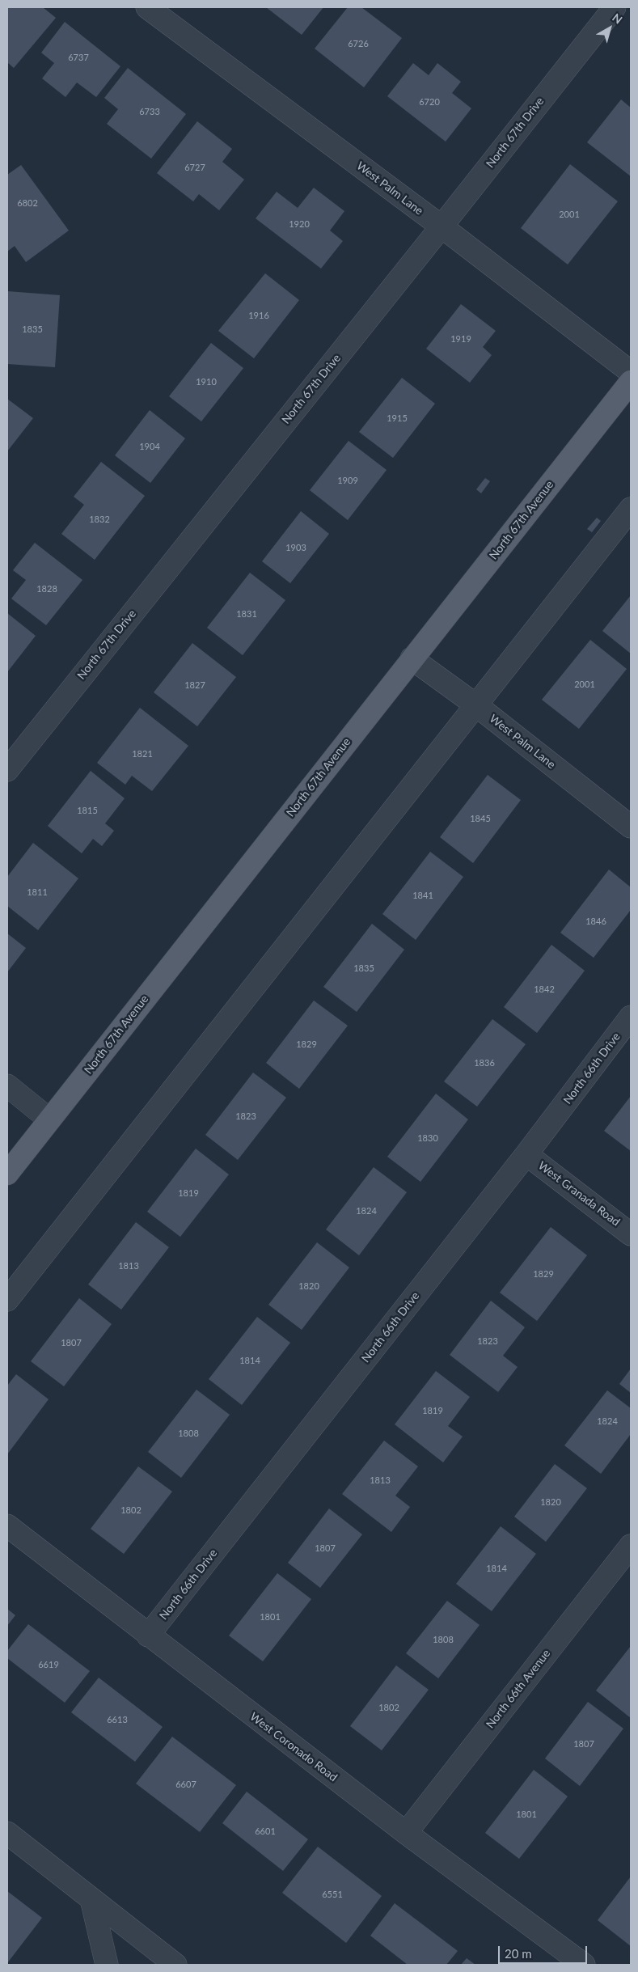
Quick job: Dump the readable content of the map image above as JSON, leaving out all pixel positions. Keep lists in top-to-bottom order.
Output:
{
  "streets": {
    "main road": ["North 67th Avenue"],
    "street": [
      "North 67th Drive",
      "West Palm Lane",
      "North 66th Drive",
      "West Granada Road",
      "North 66th Avenue",
      "West Coronado Road"
    ]
  },
  "crossings": [
    ["North 67th Drive", "West Palm Lane"],
    ["West Palm Lane", "North 67th Avenue"],
    ["North 66th Drive", "West Granada Road"],
    ["North 66th Drive", "West Coronado Road"],
    ["North 66th Avenue", "West Coronado Road"]
  ],
  "house_numbers": [
    "6726",
    "6737",
    "6720",
    "6733",
    "6727",
    "6802",
    "2001",
    "1920",
    "1916",
    "1835",
    "1919",
    "1910",
    "1915",
    "1904",
    "1909",
    "1832",
    "1903",
    "1828",
    "1831",
    "2001",
    "1827",
    "1821",
    "1815",
    "1845",
    "1811",
    "1841",
    "1846",
    "1835",
    "1842",
    "1829",
    "1836",
    "1823",
    "1830",
    "1819",
    "1824",
    "1813",
    "1829",
    "1820",
    "1823",
    "1807",
    "1814",
    "1819",
    "1824",
    "1808",
    "1813",
    "1820",
    "1802",
    "1807",
    "1814",
    "1801",
    "1808",
    "6619",
    "1802",
    "6613",
    "1807",
    "6607",
    "1801",
    "6601",
    "6551"
  ],
  "scale_bar": "20 m",
  "north": "top right"
}
